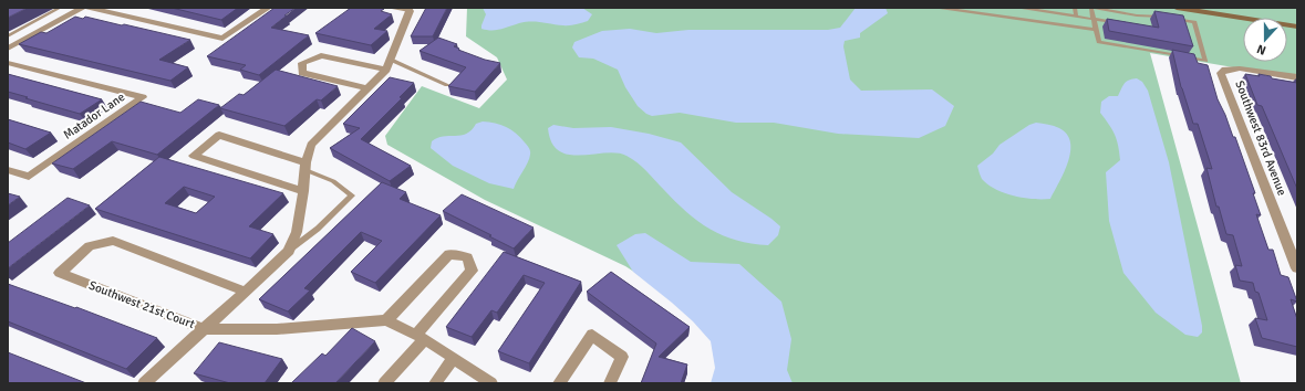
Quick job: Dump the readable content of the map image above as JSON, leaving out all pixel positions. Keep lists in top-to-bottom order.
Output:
{
  "streets": {
    "street": ["Matador Lane", "Southwest 83rd Avenue", "Southwest 21st Court"]
  },
  "north": "bottom"
}
